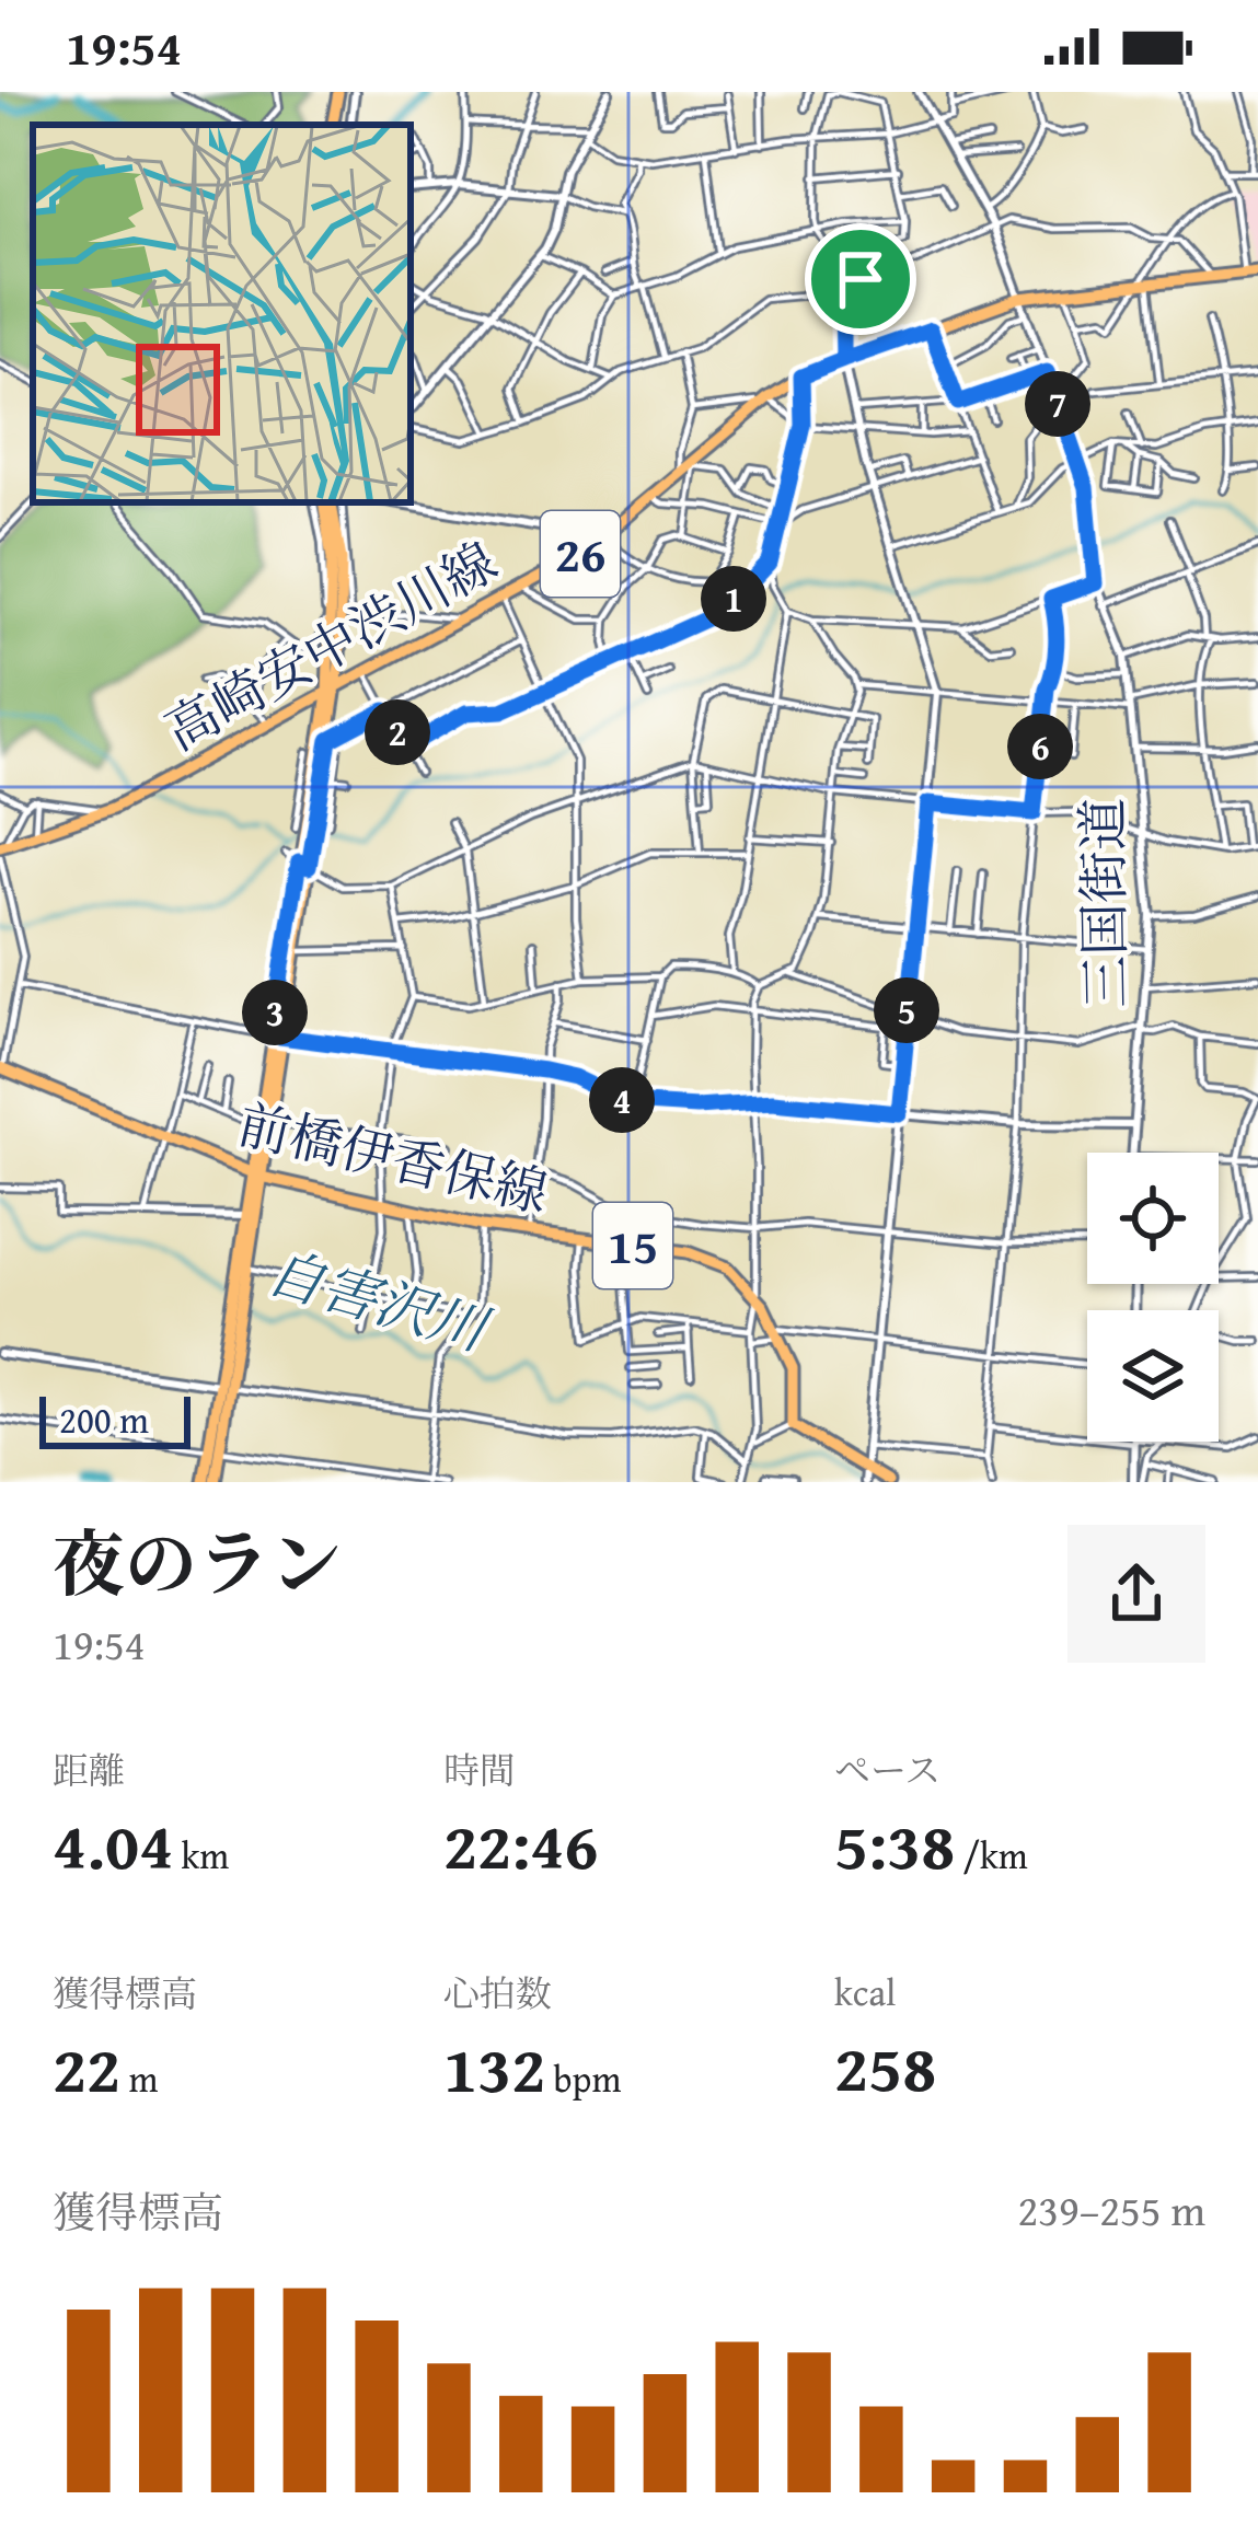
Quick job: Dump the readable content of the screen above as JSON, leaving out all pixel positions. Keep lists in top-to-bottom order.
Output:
{
  "streets": {
    "main road": [
      "26",
      "高崎安中渋川線",
      "前橋伊香保線",
      "15"
    ],
    "street": ["三国街道"]
  },
  "water": ["自害沢川"],
  "scale_bar": "200 m",
  "page": {
    "status": "19:54",
    "pins": [
      "7",
      "1",
      "2",
      "6",
      "5",
      "3",
      "4"
    ],
    "scale": "200 m",
    "heading": ["夜のラン", "19:54"],
    "stats": [
      ["距離", "4.04 km"],
      ["時間", "22:46"],
      ["ペース", "5:38 /km"],
      ["獲得標高", "22 m"],
      ["心拍数", "132 bpm"],
      ["kcal", "258"]
    ],
    "chart": ["獲得標高", "239–255 m"]
  }
}
